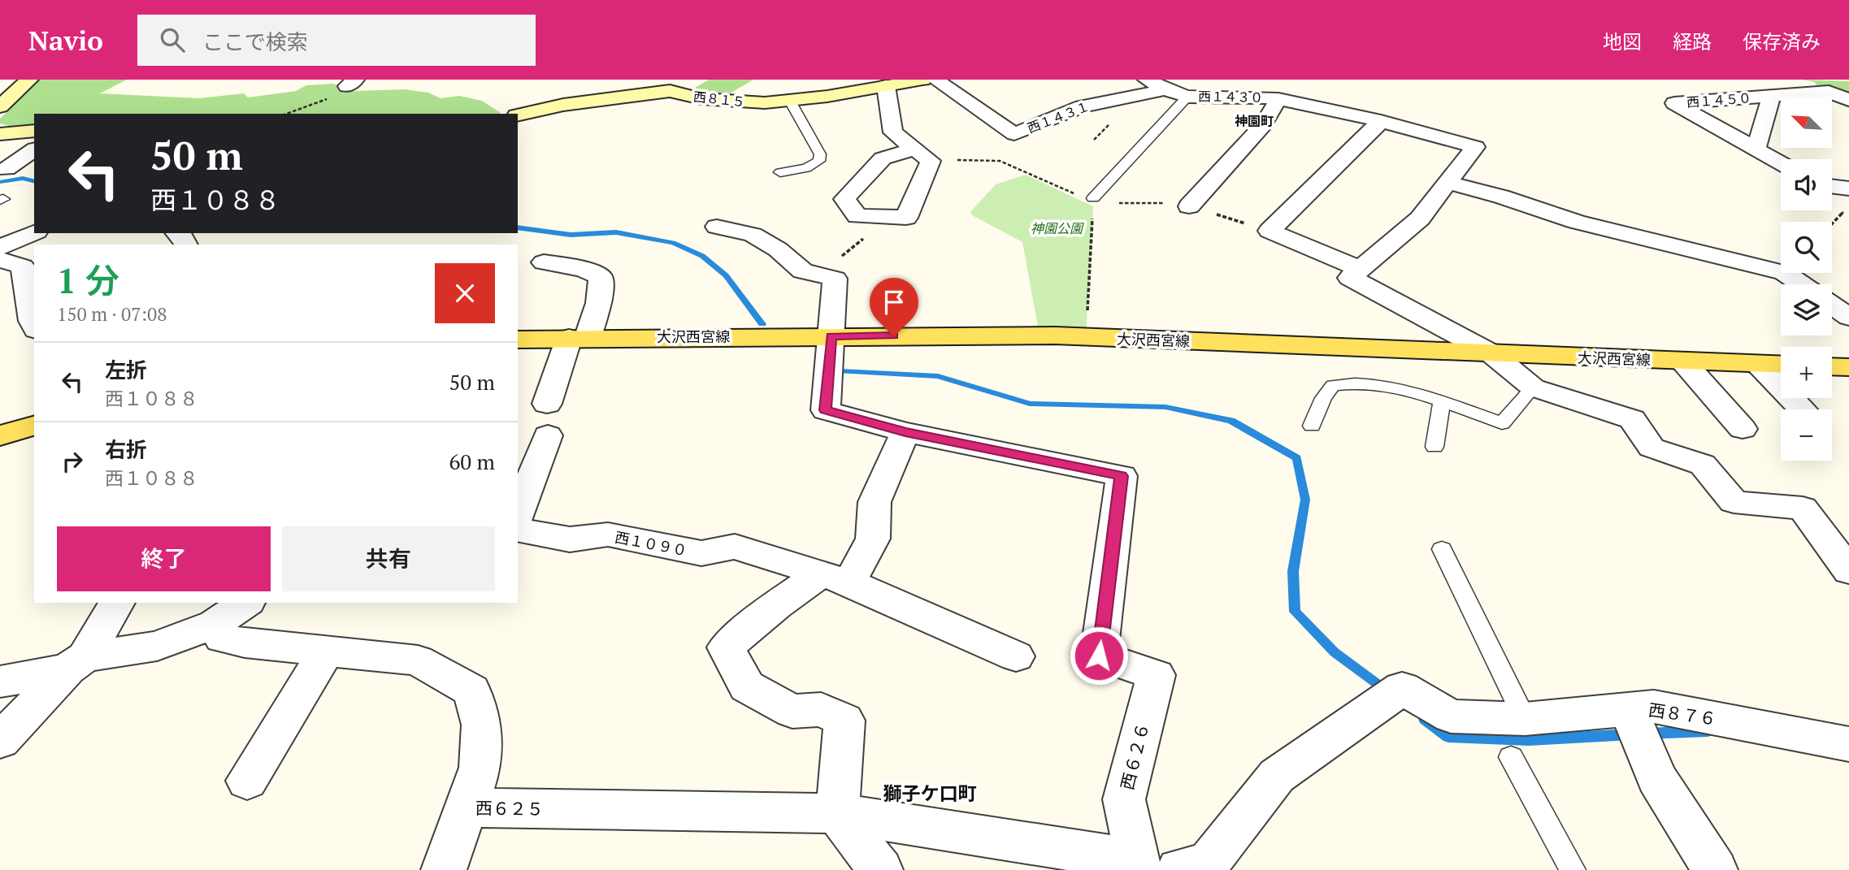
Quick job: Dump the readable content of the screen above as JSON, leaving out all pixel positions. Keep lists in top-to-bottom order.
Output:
{
  "streets": {
    "main road": ["大沢西宮線"],
    "street": [
      "西１４３０",
      "西８１５",
      "西１４５０",
      "西１４３１",
      "西１０９０",
      "西８７６",
      "西６２６",
      "西６２５"
    ]
  },
  "crossings": [
    ["西１４３０", "西１４３１"],
    ["西６２６", "西６２５"]
  ],
  "districts": ["神園町", "獅子ケ口町"],
  "parks": ["神園公園"],
  "north": "top left",
  "page": {
    "header": "Navio",
    "search": "ここで検索",
    "nav": ["地図", "経路", "保存済み"],
    "map_buttons": ["+", "−"],
    "turn": ["50 m", "西１０８８"],
    "heading": ["1 分", "150 m · 07:08"],
    "list": [
      {
        "name": "左折",
        "note": "西１０８８",
        "value": "50 m"
      },
      {
        "name": "右折",
        "note": "西１０８８",
        "value": "60 m"
      }
    ],
    "buttons": ["終了", "共有"]
  }
}
